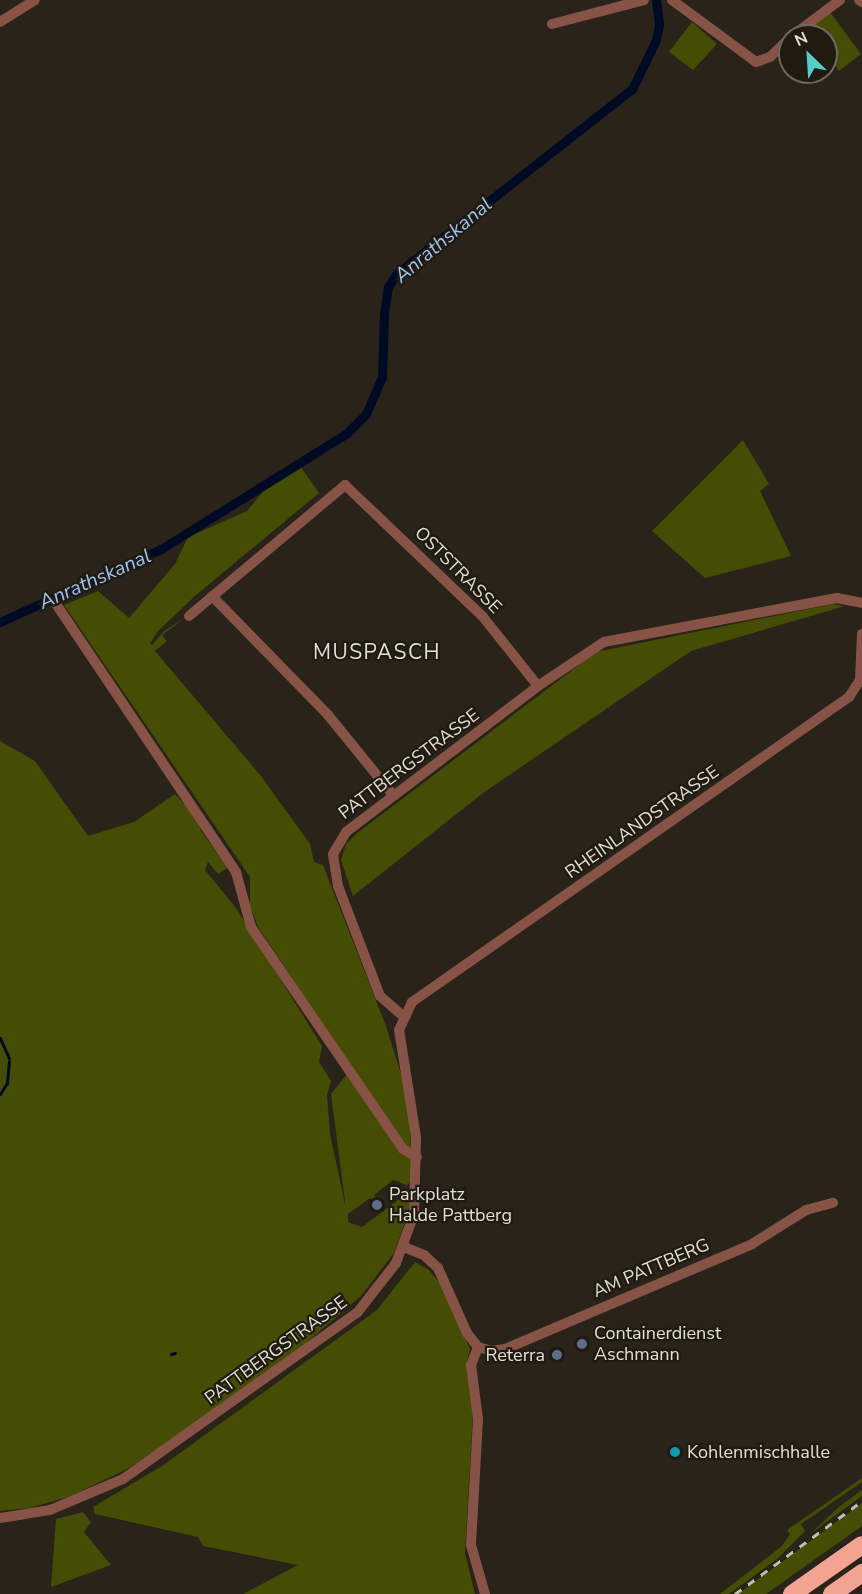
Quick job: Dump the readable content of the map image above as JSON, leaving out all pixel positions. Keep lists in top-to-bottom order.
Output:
{
  "streets": {
    "street": [
      "OSTSTRASSE",
      "PATTBERGSTRASSE",
      "RHEINLANDSTRASSE",
      "AM PATTBERG"
    ]
  },
  "crossings": [
    ["OSTSTRASSE", "PATTBERGSTRASSE"],
    ["PATTBERGSTRASSE", "RHEINLANDSTRASSE"]
  ],
  "districts": ["MUSPASCH"],
  "water": ["Anrathskanal"],
  "places": [
    "Parkplatz Halde Pattberg",
    "Containerdienst Aschmann",
    "Reterra",
    "Kohlenmischhalle"
  ],
  "north": "top left"
}
